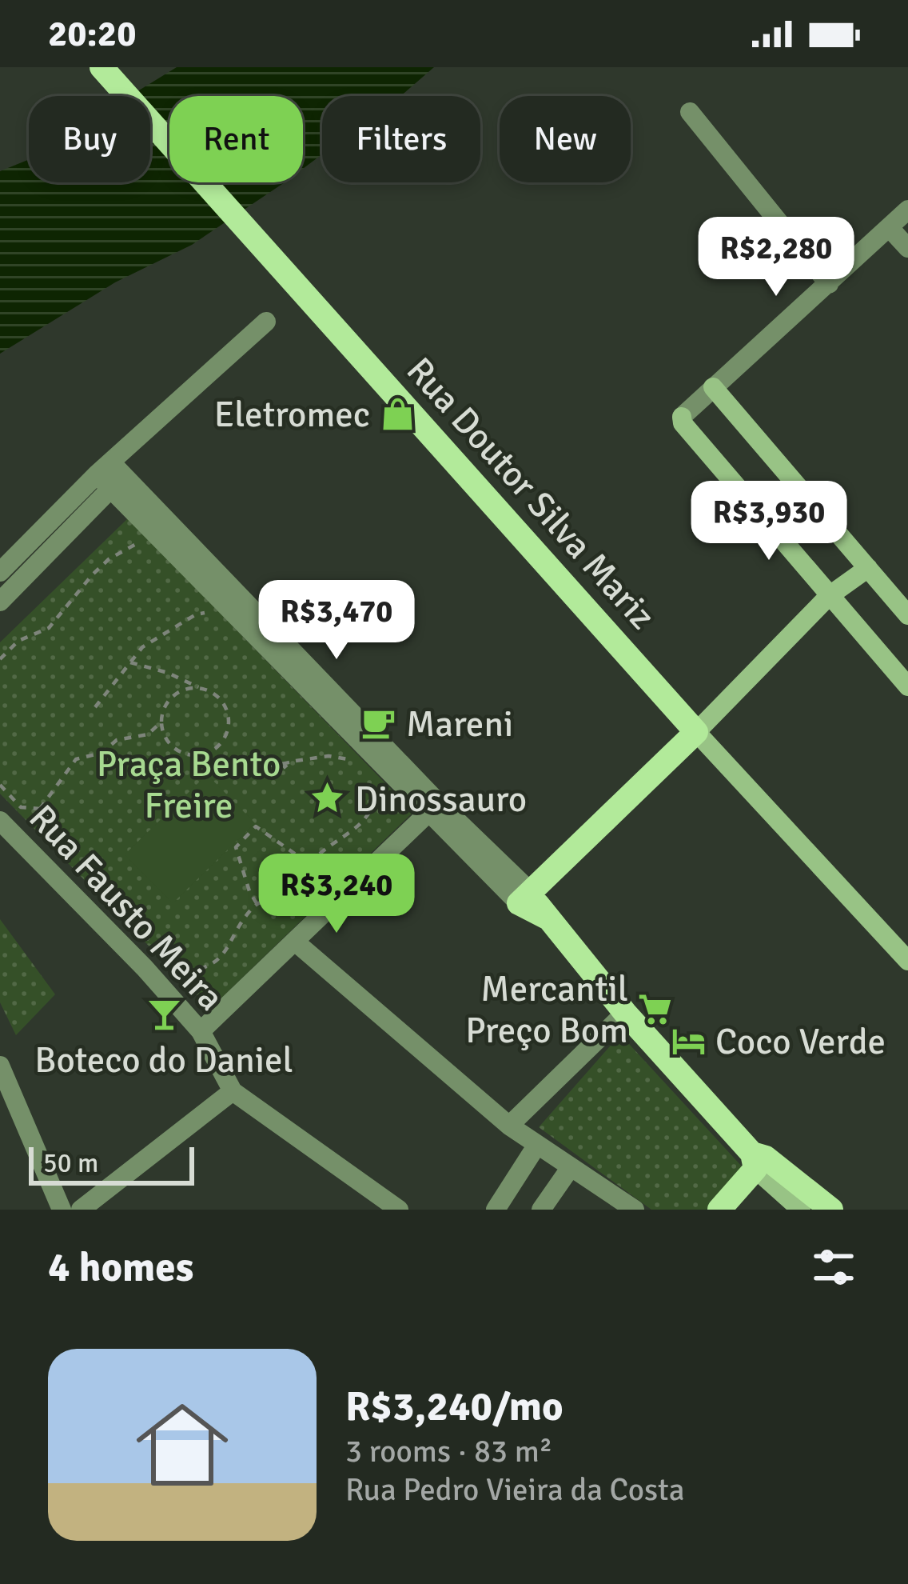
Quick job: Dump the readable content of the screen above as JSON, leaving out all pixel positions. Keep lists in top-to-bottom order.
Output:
{
  "streets": {
    "main road": ["Rua Doutor Silva Mariz"],
    "street": ["Rua Fausto Meira"]
  },
  "parks": ["Praça Bento Freire"],
  "places": {
    "shop": ["Eletromec"],
    "cafe": ["Mareni"],
    "place": ["Dinossauro"],
    "supermarket": ["Mercantil Preço Bom"],
    "bar": ["Boteco do Daniel"],
    "hotel": ["Coco Verde"]
  },
  "scale_bar": "50 m",
  "page": {
    "status": "20:20",
    "chip": [
      "Buy",
      "Rent",
      "Filters",
      "New"
    ],
    "price": [
      "R$2,280",
      "R$3,930",
      "R$3,470",
      "R$3,240"
    ],
    "scale": "50 m",
    "heading": "4 homes",
    "list": [
      {
        "name": "R$3,240/mo",
        "note": "3 rooms · 83 m² · Rua Pedro Vieira da Costa"
      }
    ]
  }
}
